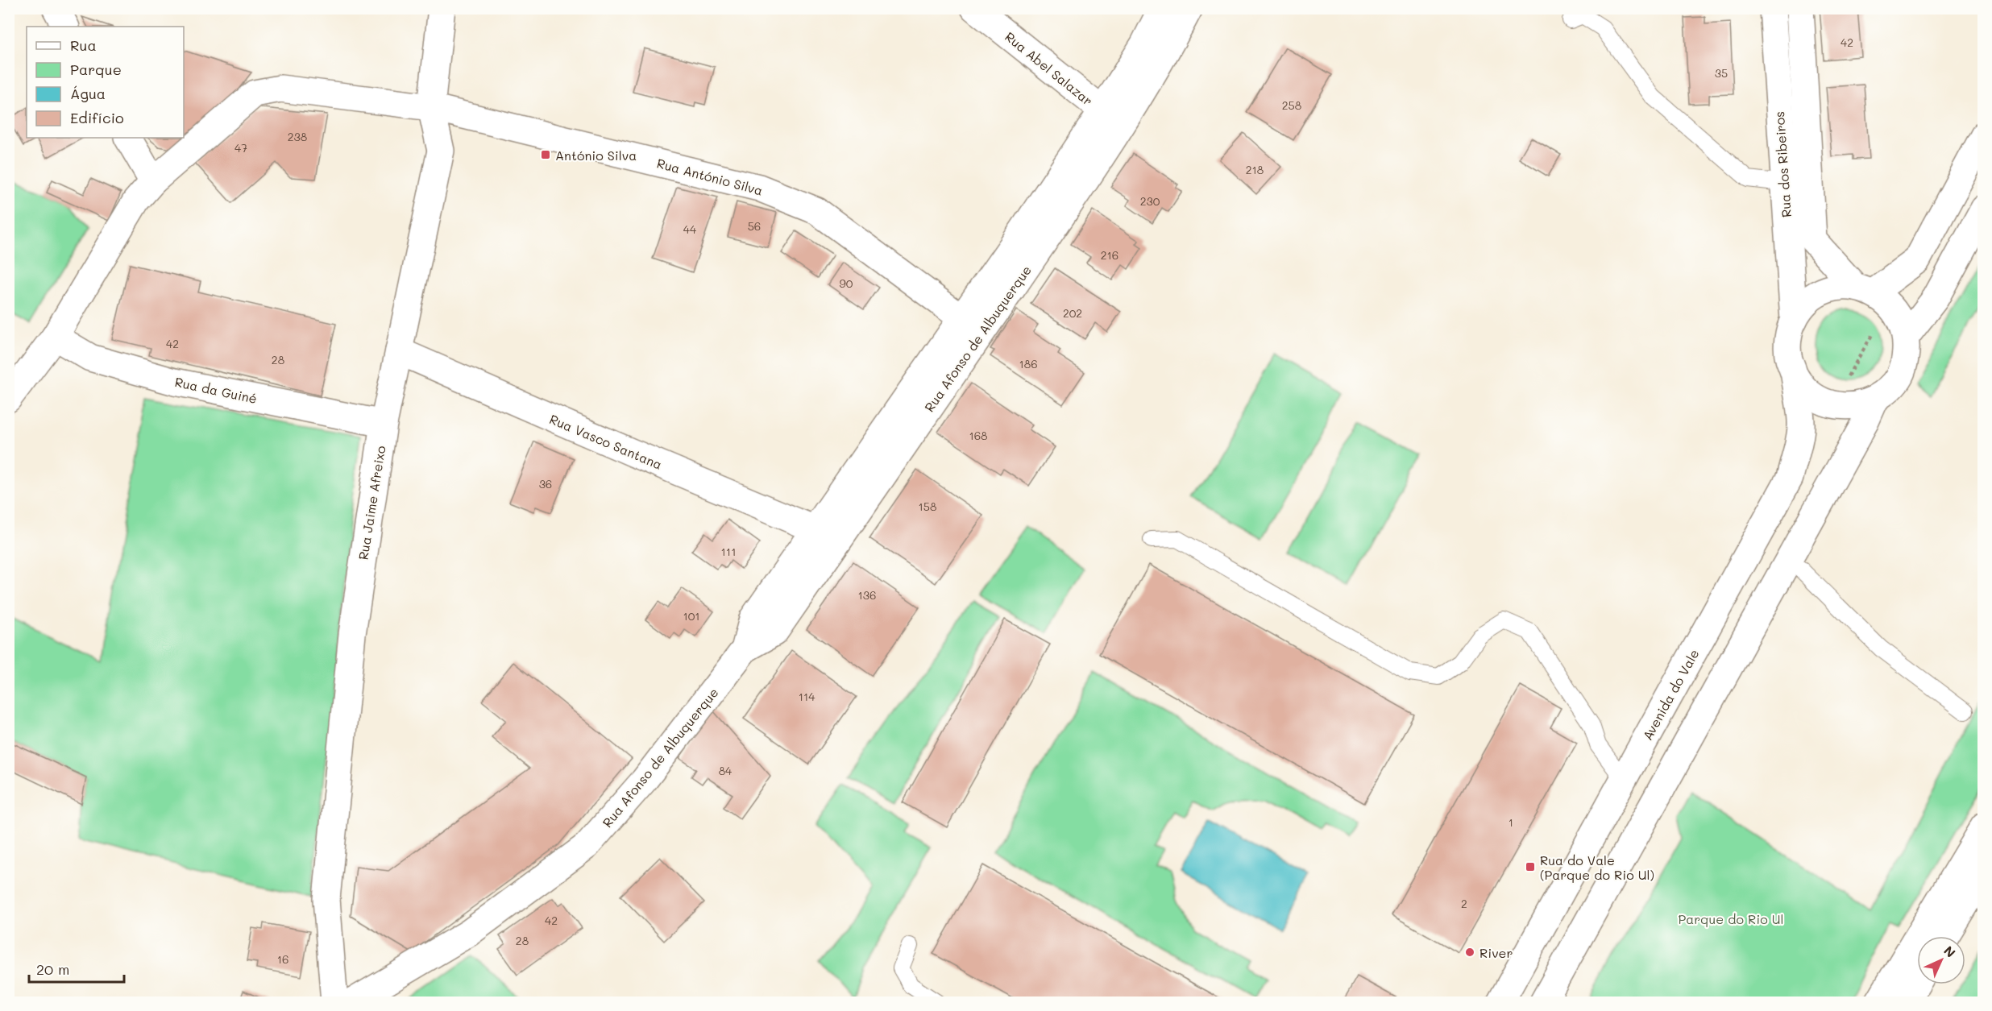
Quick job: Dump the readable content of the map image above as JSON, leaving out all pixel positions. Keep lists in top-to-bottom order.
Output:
{
  "streets": {
    "main road": [
      "Rua Abel Salazar",
      "Rua dos Ribeiros",
      "Rua António Silva",
      "Rua Afonso de Albuquerque",
      "Rua da Guiné",
      "Rua Vasco Santana",
      "Rua Jaime Afreixo",
      "Avenida do Vale"
    ]
  },
  "crossings": [
    ["Rua Abel Salazar", "Rua Afonso de Albuquerque"],
    ["Rua dos Ribeiros", "Avenida do Vale"],
    ["Rua António Silva", "Rua Afonso de Albuquerque"],
    ["Rua António Silva", "Rua da Guiné"],
    ["Rua António Silva", "Rua Jaime Afreixo"],
    ["Rua Afonso de Albuquerque", "Rua Vasco Santana"],
    ["Rua da Guiné", "Rua Jaime Afreixo"],
    ["Rua Vasco Santana", "Rua Jaime Afreixo"]
  ],
  "parks": ["Parque do Rio Ul"],
  "places": {
    "transit": ["António Silva", "Rua do Vale (Parque do Rio Ul)"],
    "other": ["River"]
  },
  "house_numbers": [
    "42",
    "35",
    "258",
    "238",
    "47",
    "218",
    "230",
    "56",
    "44",
    "216",
    "90",
    "202",
    "42",
    "28",
    "186",
    "168",
    "36",
    "158",
    "111",
    "136",
    "101",
    "114",
    "84",
    "1",
    "2",
    "42",
    "28",
    "16"
  ],
  "legend": [
    "Rua",
    "Parque",
    "Água",
    "Edifício"
  ],
  "scale_bar": "20 m",
  "north": "top right"
}
